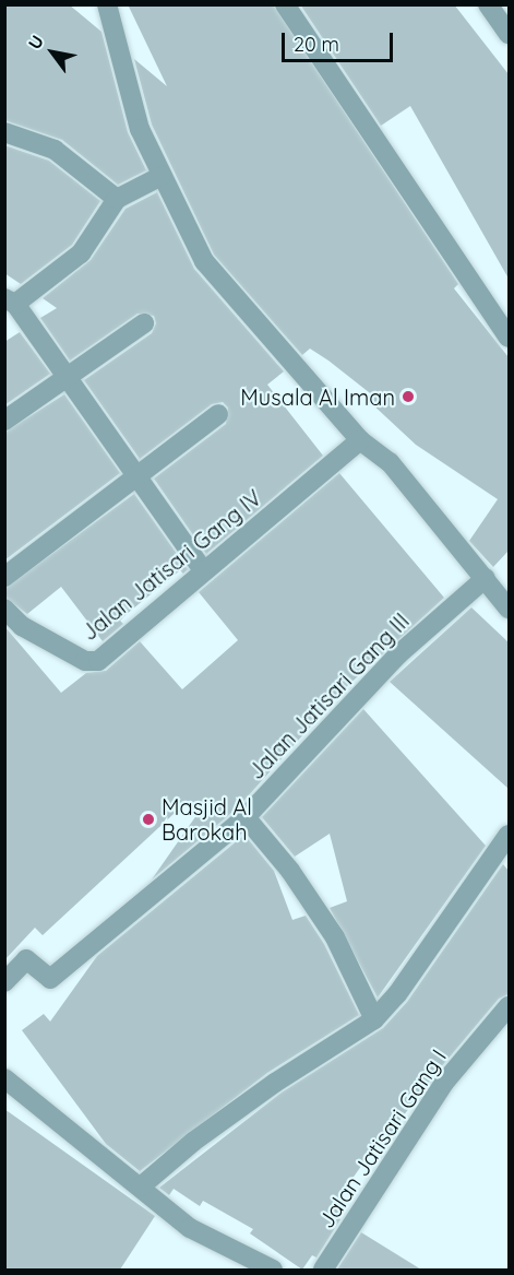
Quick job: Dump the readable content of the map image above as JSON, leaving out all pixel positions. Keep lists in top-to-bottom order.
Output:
{
  "streets": {
    "street": ["Jalan Jatisari Gang IV", "Jalan Jatisari Gang III", "Jalan Jatisari Gang I"]
  },
  "places": ["Musala Al Iman", "Masjid Al Barokah"],
  "scale_bar": "20 m",
  "north": "top left"
}
